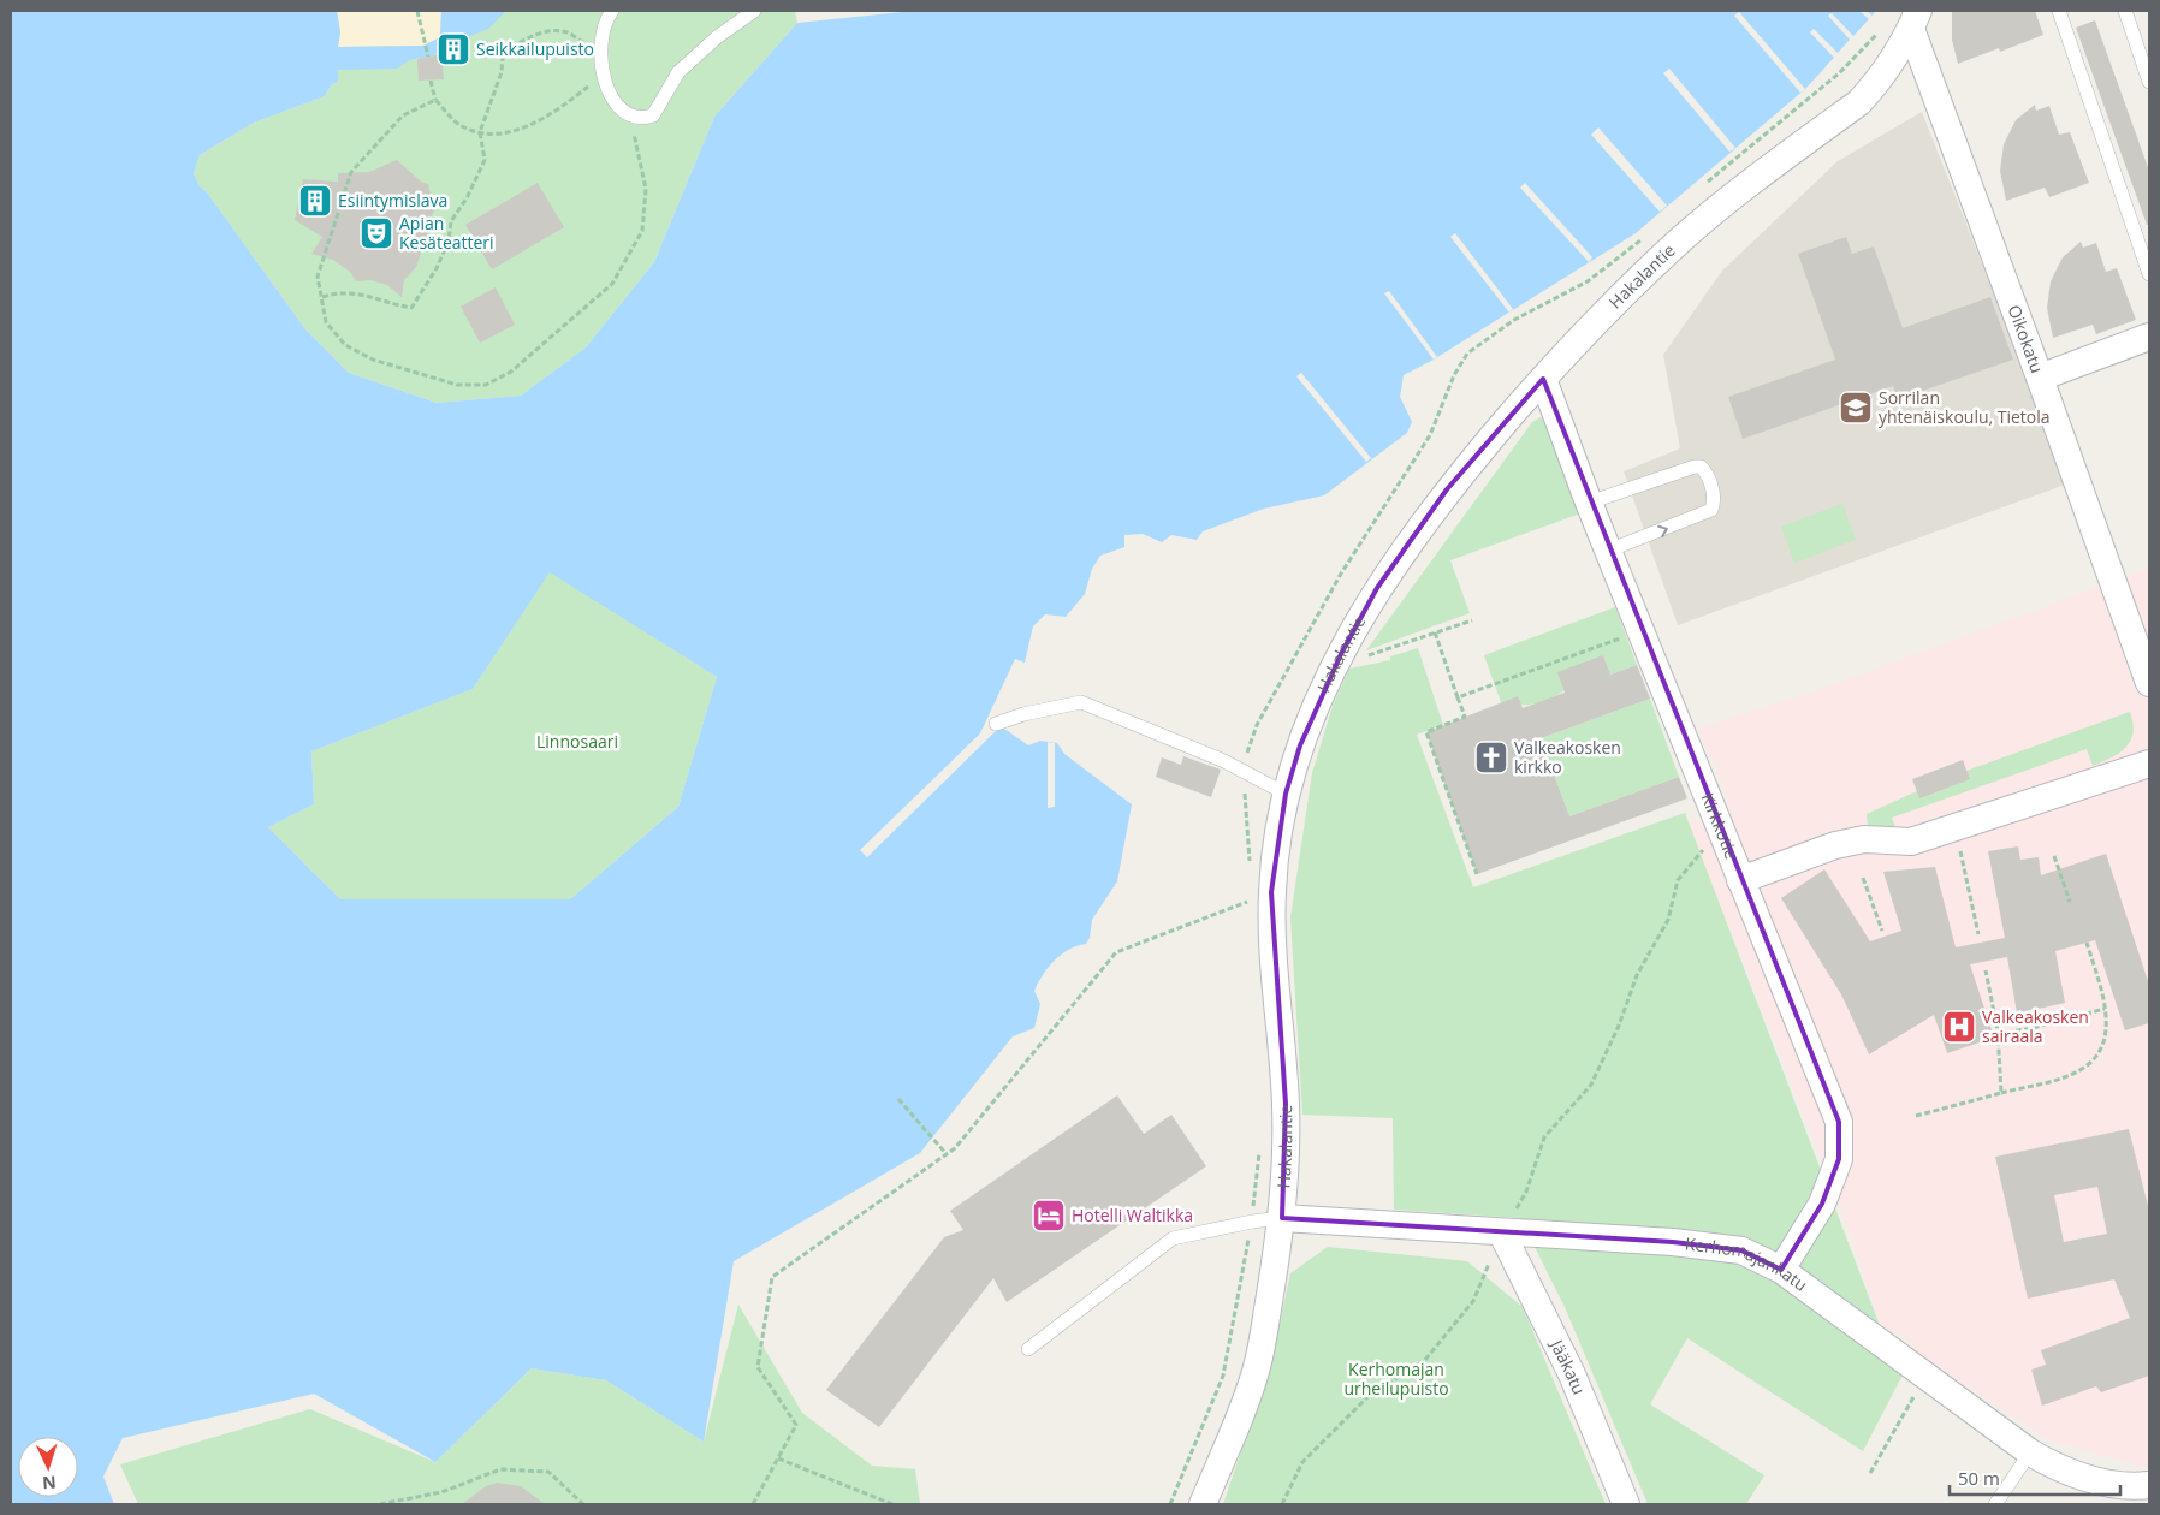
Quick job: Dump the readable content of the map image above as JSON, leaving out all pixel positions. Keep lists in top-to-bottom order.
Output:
{
  "streets": {
    "street": [
      "Hakalantie",
      "Oikokatu",
      "Kirkkotie",
      "Kerhomajankatu",
      "Jääkatu"
    ]
  },
  "crossings": [
    ["Hakalantie", "Oikokatu"],
    ["Hakalantie", "Kirkkotie"],
    ["Hakalantie", "Kerhomajankatu"],
    ["Kirkkotie", "Kerhomajankatu"],
    ["Kerhomajankatu", "Jääkatu"]
  ],
  "parks": ["Linnosaari", "Kerhomajan urheilupuisto"],
  "places": {
    "building": ["Seikkailupuisto", "Esiintymislava"],
    "theatre": ["Apian Kesäteatteri"],
    "school or university": ["Sorrilan yhtenäiskoulu, Tietola"],
    "church": ["Valkeakosken kirkko"],
    "hospital": ["Valkeakosken sairaala"],
    "hotel": ["Hotelli Waltikka"]
  },
  "scale_bar": "50 m",
  "north": "bottom"
}
